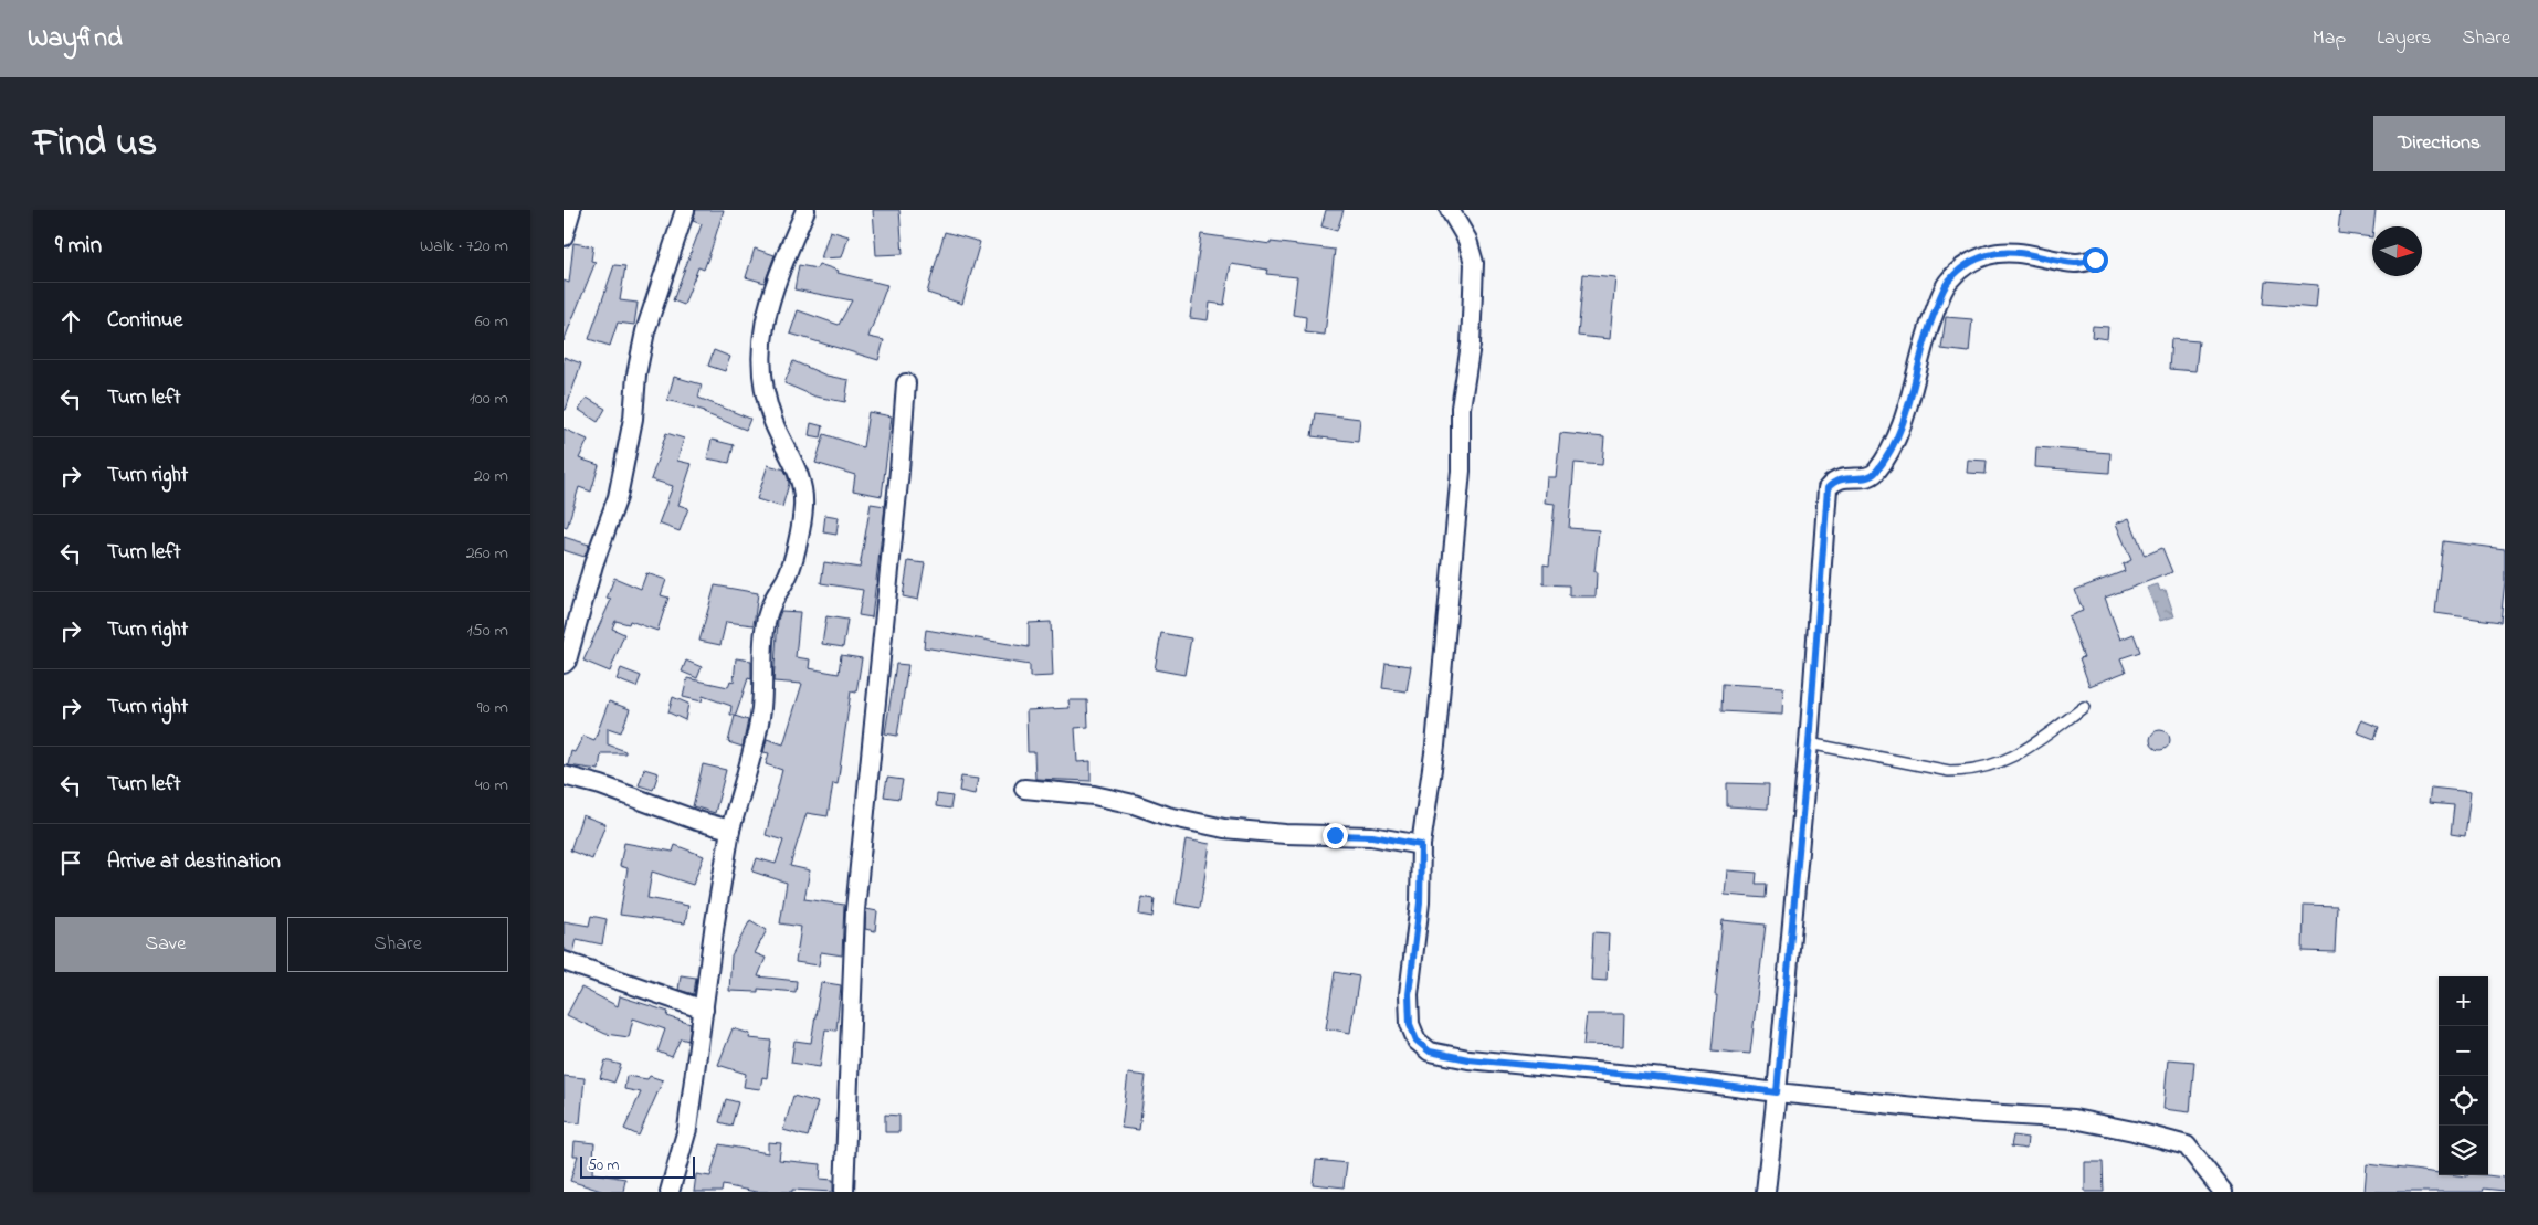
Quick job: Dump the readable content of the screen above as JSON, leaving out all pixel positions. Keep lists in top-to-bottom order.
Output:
{
  "scale_bar": "50 m",
  "north": "right",
  "page": {
    "header": "Wayfind",
    "nav": ["Map", "Layers", "Share"],
    "title": "Find us",
    "buttons": [
      "Directions",
      ["Save", "Share"]
    ],
    "heading": ["9 min", "Walk · 720 m"],
    "list": [
      ["Continue", "60 m"],
      ["Turn left", "100 m"],
      ["Turn right", "20 m"],
      ["Turn left", "260 m"],
      ["Turn right", "150 m"],
      ["Turn right", "90 m"],
      ["Turn left", "40 m"],
      "Arrive at destination"
    ],
    "map_buttons": ["+", "−"],
    "scale": "50 m"
  }
}
